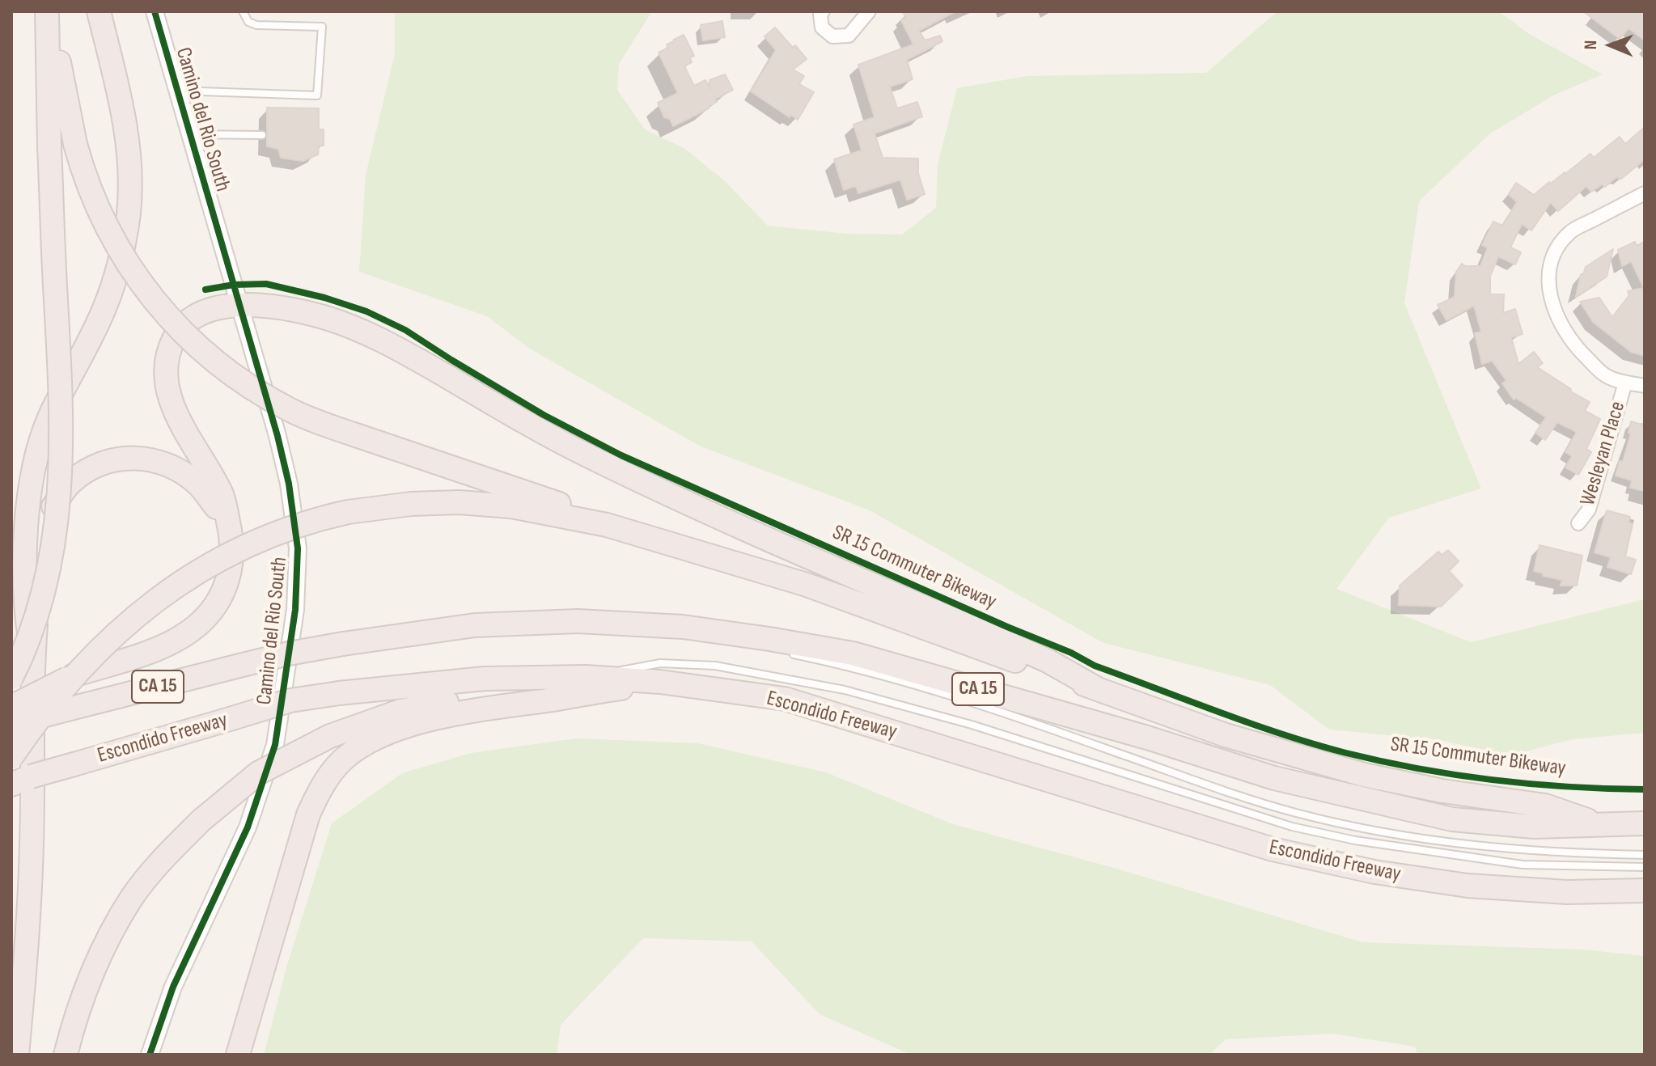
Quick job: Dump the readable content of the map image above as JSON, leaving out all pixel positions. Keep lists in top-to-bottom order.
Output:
{
  "streets": {
    "highway": ["CA 15", "Escondido Freeway"],
    "street": ["Camino del Rio South", "Wesleyan Place"],
    "cycle path": ["SR 15 Commuter Bikeway"]
  },
  "crossings": [
    ["Camino del Rio South", "CA 15"]
  ],
  "north": "left"
}
